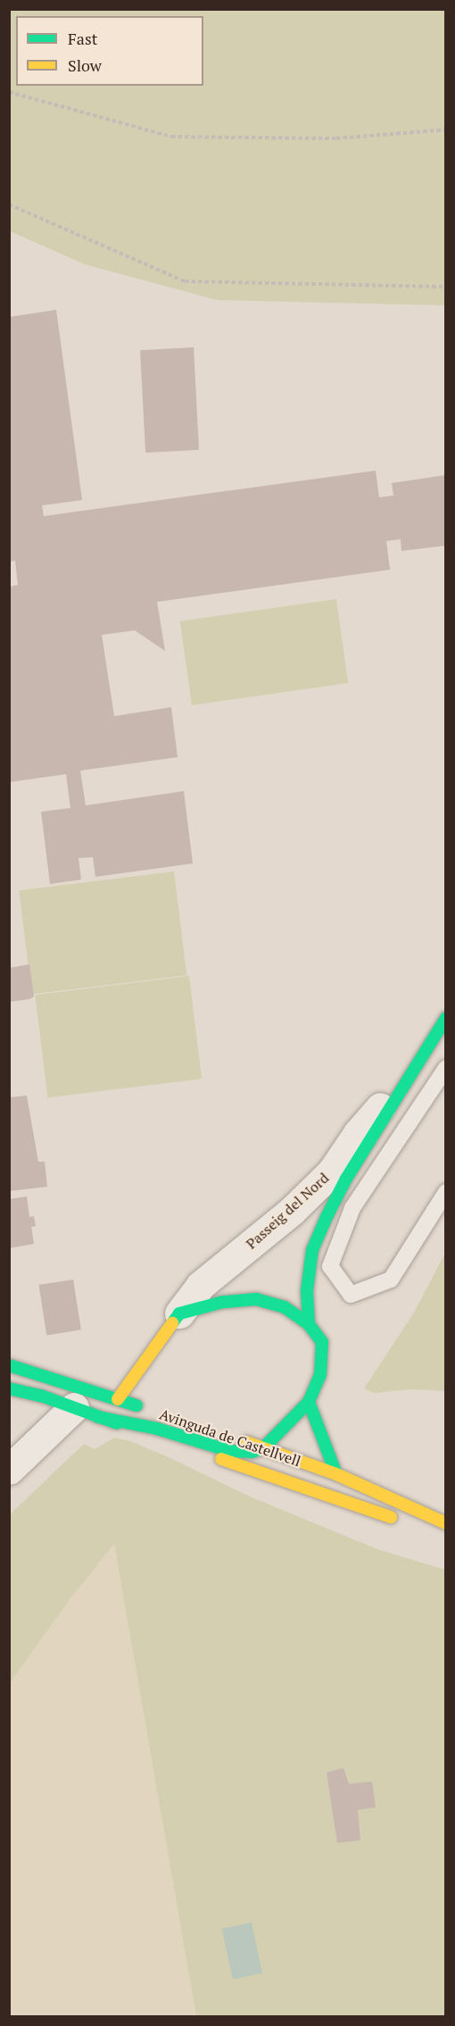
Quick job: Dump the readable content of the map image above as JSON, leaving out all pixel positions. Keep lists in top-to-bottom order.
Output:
{
  "streets": {
    "street": ["Passeig del Nord", "Avinguda de Castellvell"]
  },
  "legend": ["Fast", "Slow"]
}
